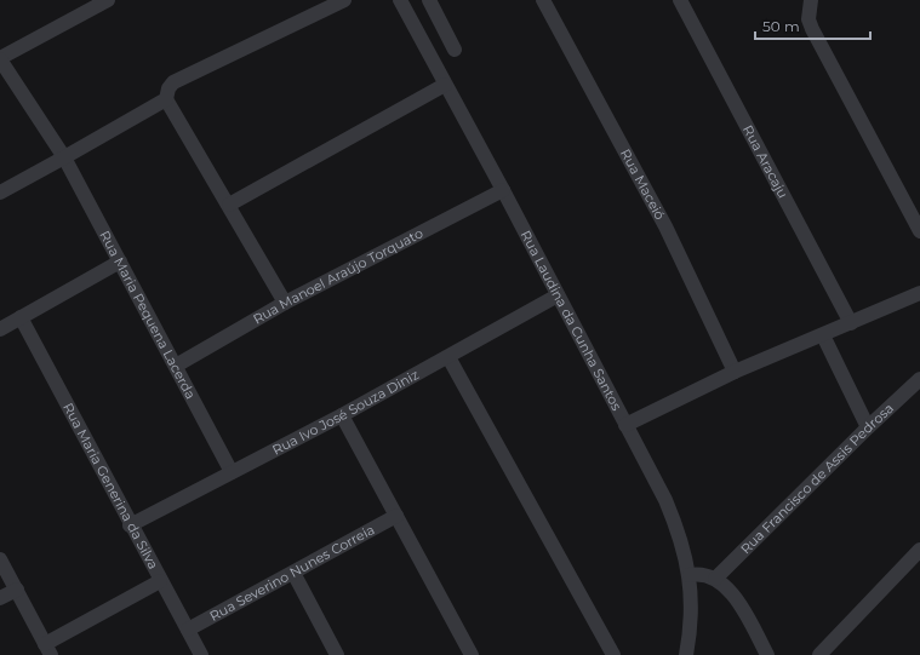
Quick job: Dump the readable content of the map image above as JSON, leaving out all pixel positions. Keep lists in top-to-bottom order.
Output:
{
  "streets": {
    "street": [
      "Rua Aracaju",
      "Rua Maceió",
      "Rua Manoel Araújo Torquato",
      "Rua Maria Pequena Lacerda",
      "Rua Laudina da Cunha Santos",
      "Rua Ivo José Souza Diniz",
      "Rua Francisco de Assis Pedrosa",
      "Rua Maria Generina da Silva",
      "Rua Severino Nunes Correia"
    ]
  },
  "crossings": [
    ["Rua Manoel Araújo Torquato", "Rua Maria Pequena Lacerda"],
    ["Rua Manoel Araújo Torquato", "Rua Laudina da Cunha Santos"],
    ["Rua Maria Pequena Lacerda", "Rua Ivo José Souza Diniz"],
    ["Rua Laudina da Cunha Santos", "Rua Ivo José Souza Diniz"],
    ["Rua Ivo José Souza Diniz", "Rua Maria Generina da Silva"],
    ["Rua Maria Generina da Silva", "Rua Severino Nunes Correia"]
  ],
  "scale_bar": "50 m"
}
